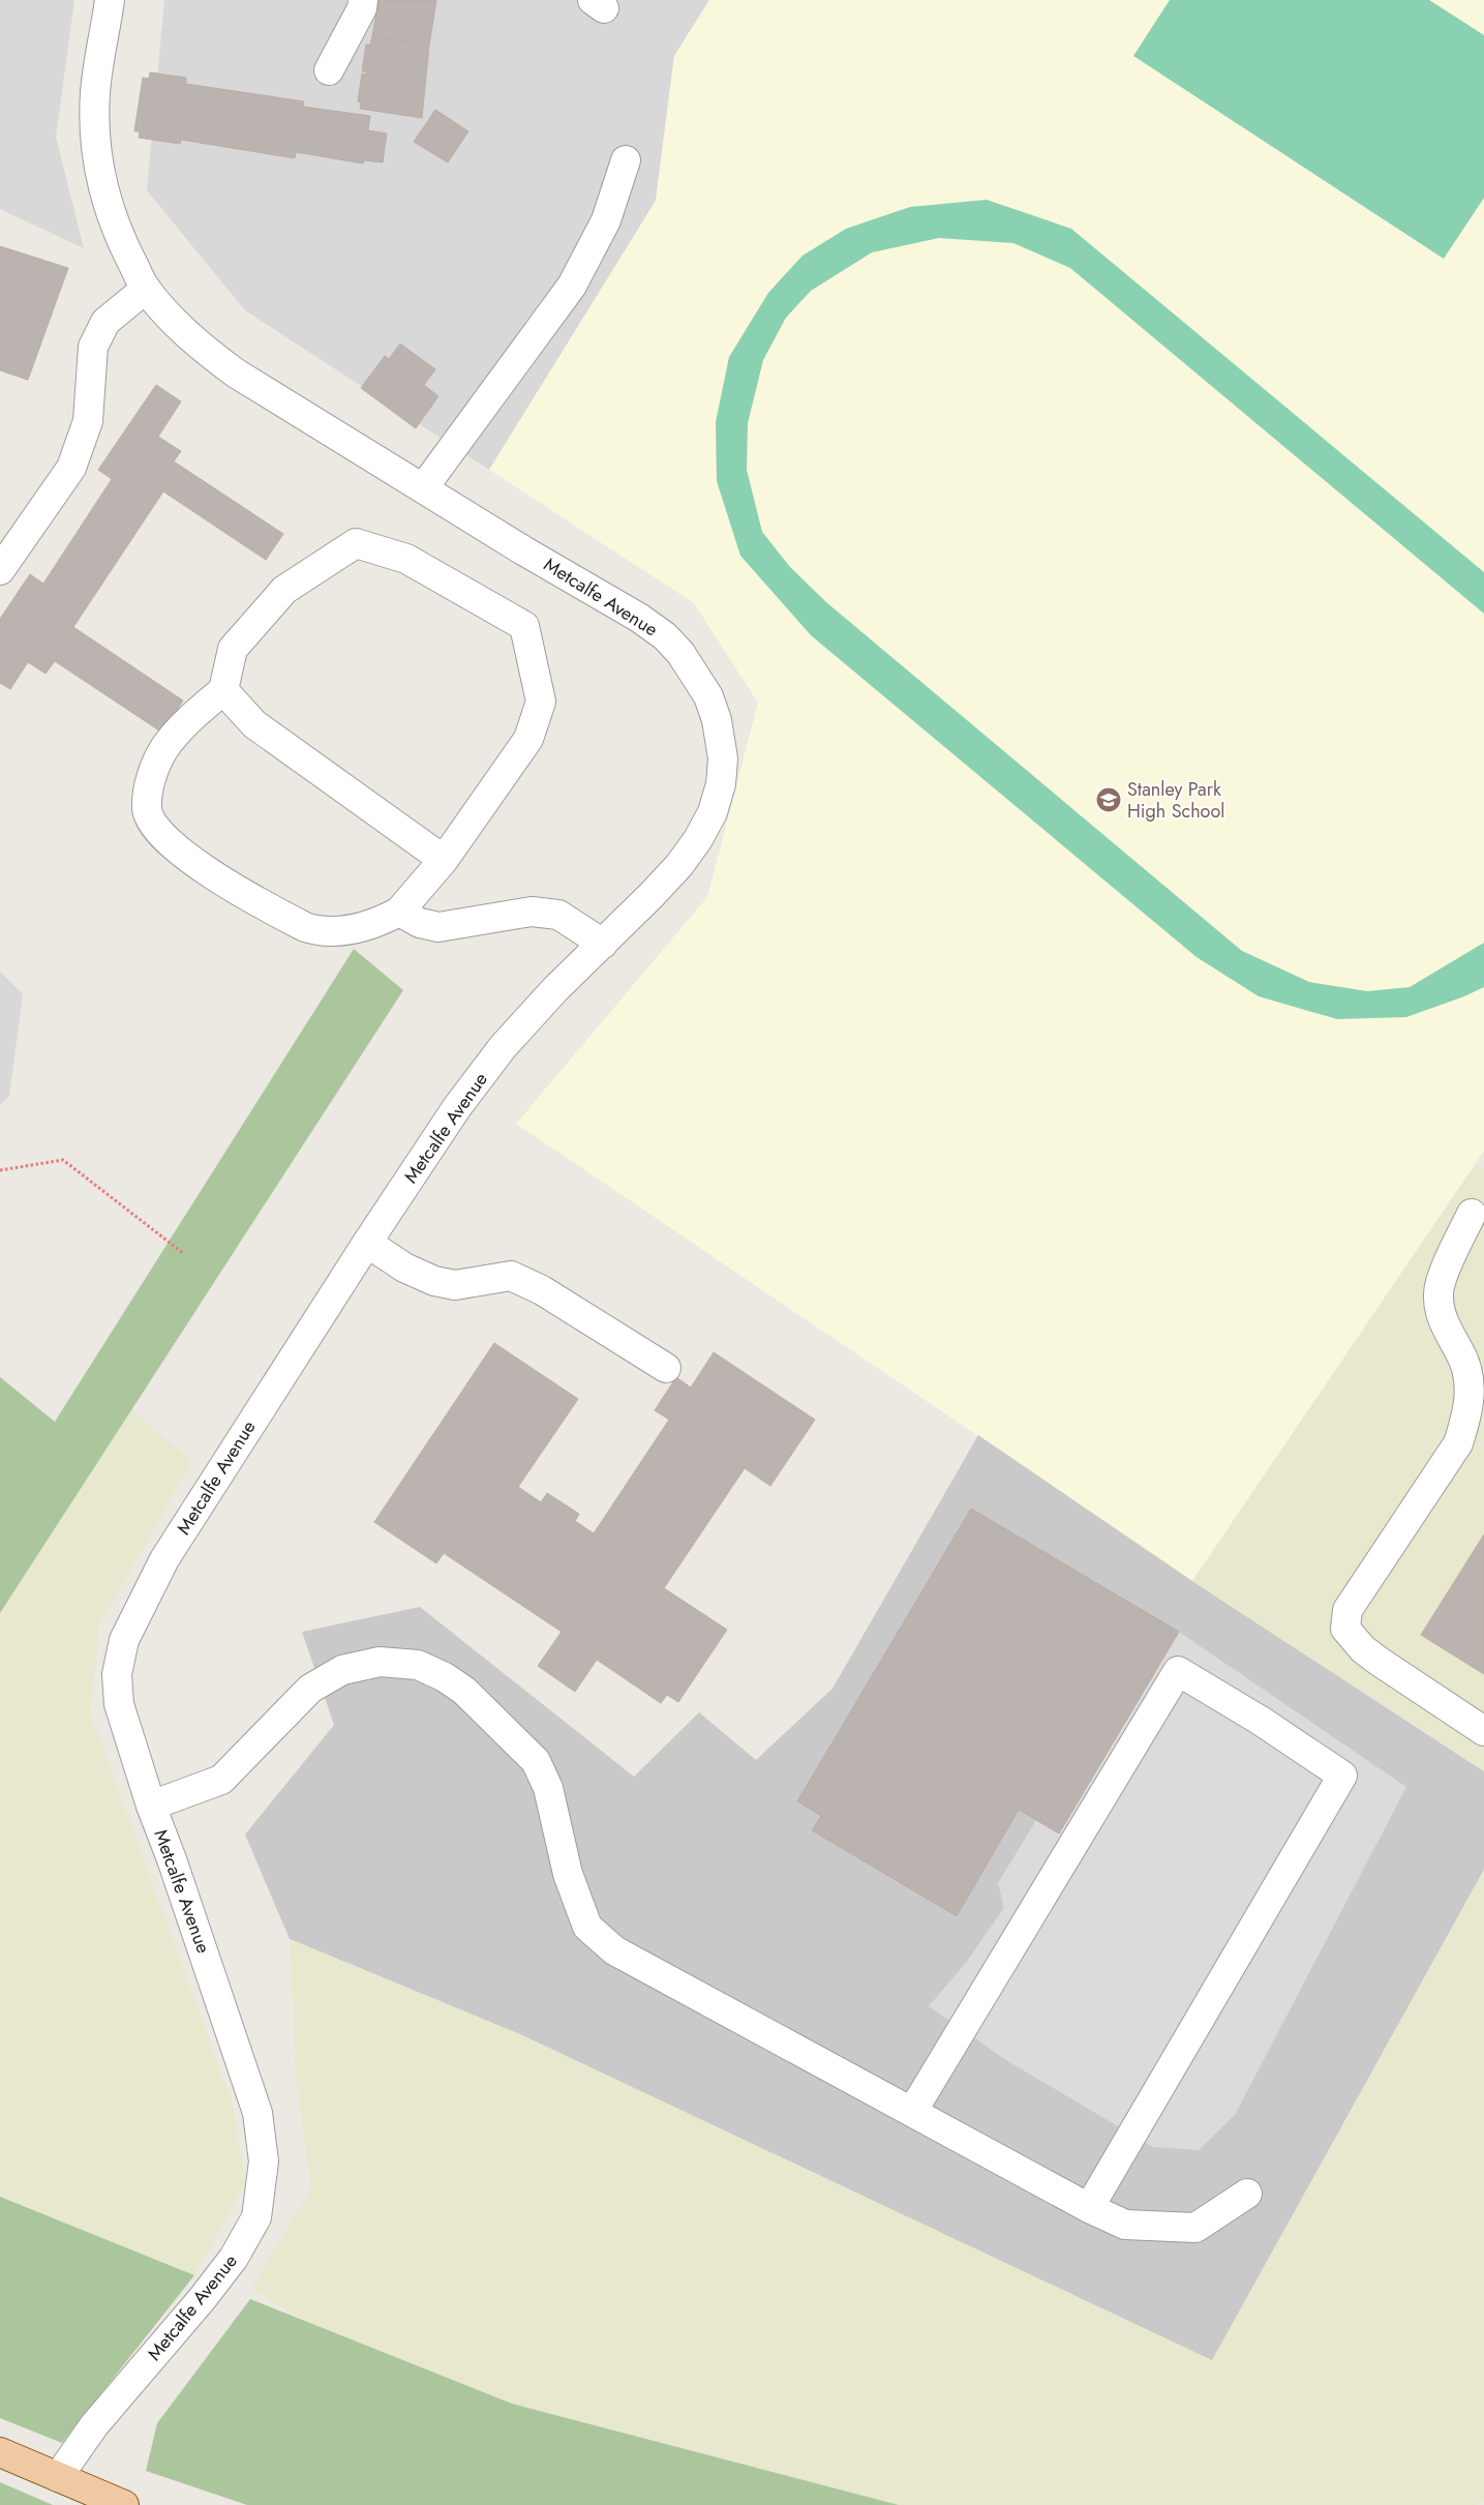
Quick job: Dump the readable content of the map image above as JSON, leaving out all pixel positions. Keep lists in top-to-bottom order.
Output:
{
  "streets": {
    "street": ["Metcalfe Avenue"]
  },
  "places": {
    "school or university": ["Stanley Park High School"]
  }
}
